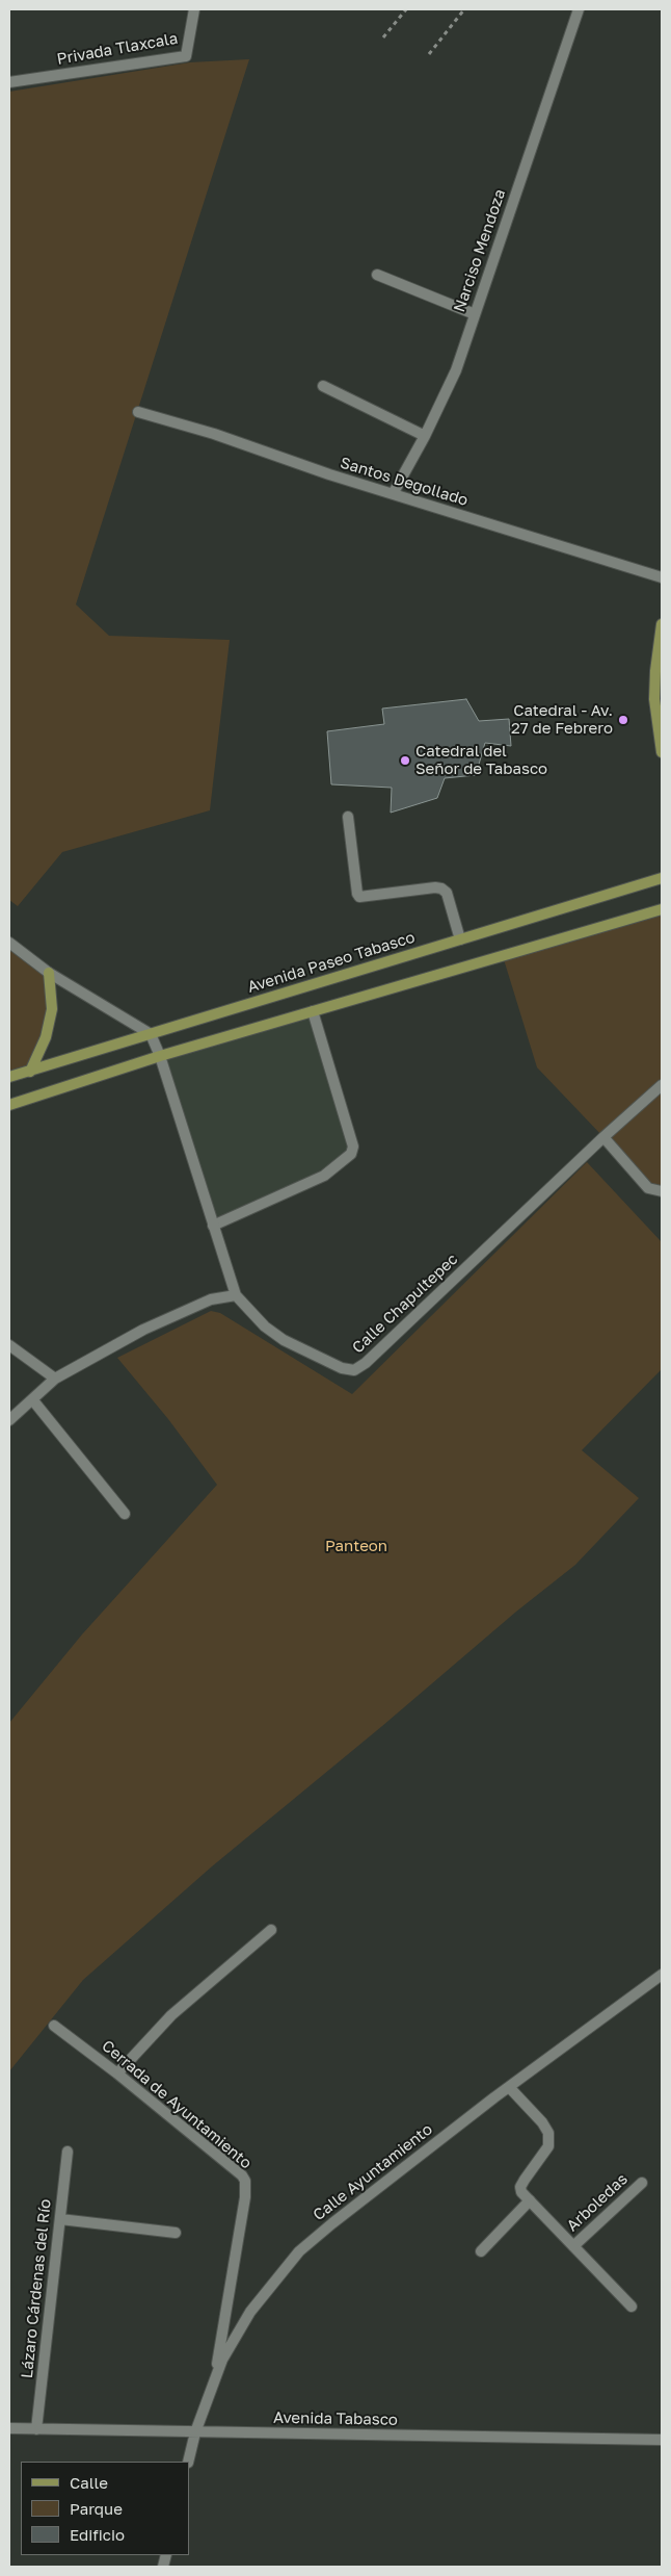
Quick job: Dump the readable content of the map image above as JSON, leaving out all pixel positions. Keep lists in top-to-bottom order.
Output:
{
  "streets": {
    "main road": ["Avenida Paseo Tabasco"],
    "street": [
      "Privada Tlaxcala",
      "Narciso Mendoza",
      "Santos Degollado",
      "Calle Chapultepec",
      "Cerrada de Ayuntamiento",
      "Calle Ayuntamiento",
      "Arboledas",
      "Lázaro Cárdenas del Río",
      "Avenida Tabasco"
    ]
  },
  "crossings": [
    ["Narciso Mendoza", "Santos Degollado"],
    ["Avenida Paseo Tabasco", "Calle Chapultepec"],
    ["Cerrada de Ayuntamiento", "Calle Ayuntamiento"],
    ["Calle Ayuntamiento", "Avenida Tabasco"],
    ["Lázaro Cárdenas del Río", "Avenida Tabasco"]
  ],
  "parks": ["Panteon"],
  "places": ["Catedral - Av. 27 de Febrero", "Catedral del Señor de Tabasco"],
  "legend": ["Calle", "Parque", "Edificio"]
}
